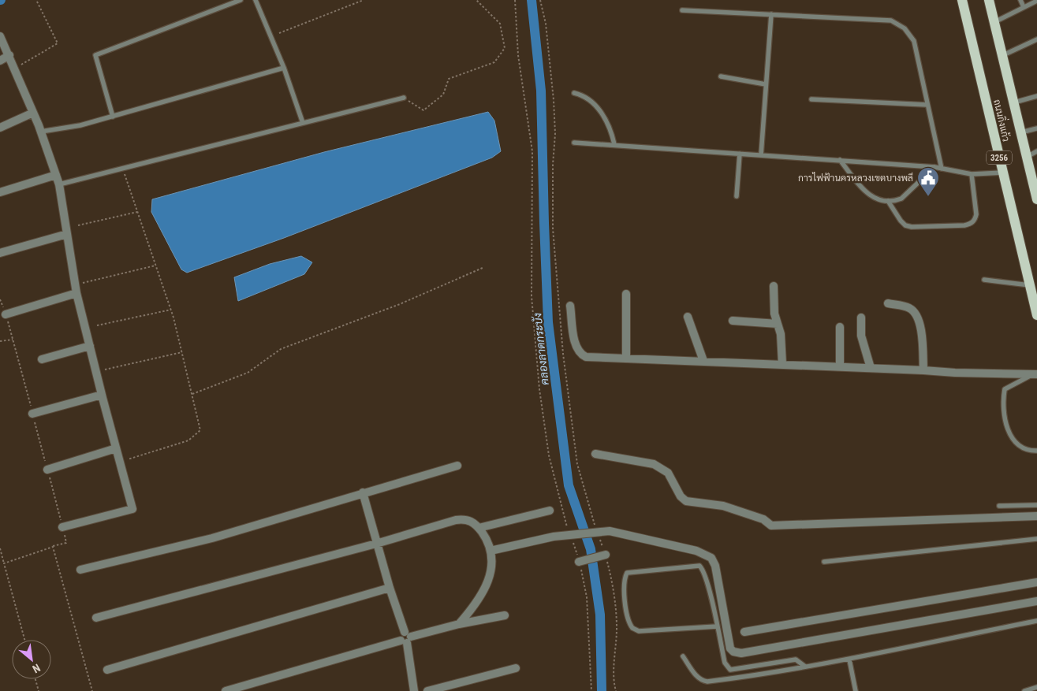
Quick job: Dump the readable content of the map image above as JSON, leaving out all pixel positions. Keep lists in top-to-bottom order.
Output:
{
  "streets": {
    "main road": ["ถนนกิ่งแก้ว", "3256"]
  },
  "water": ["คลองลาดกระบัง"],
  "places": {
    "public building": ["การไฟฟ้านครหลวงเขตบางพลี"]
  },
  "north": "bottom right"
}
